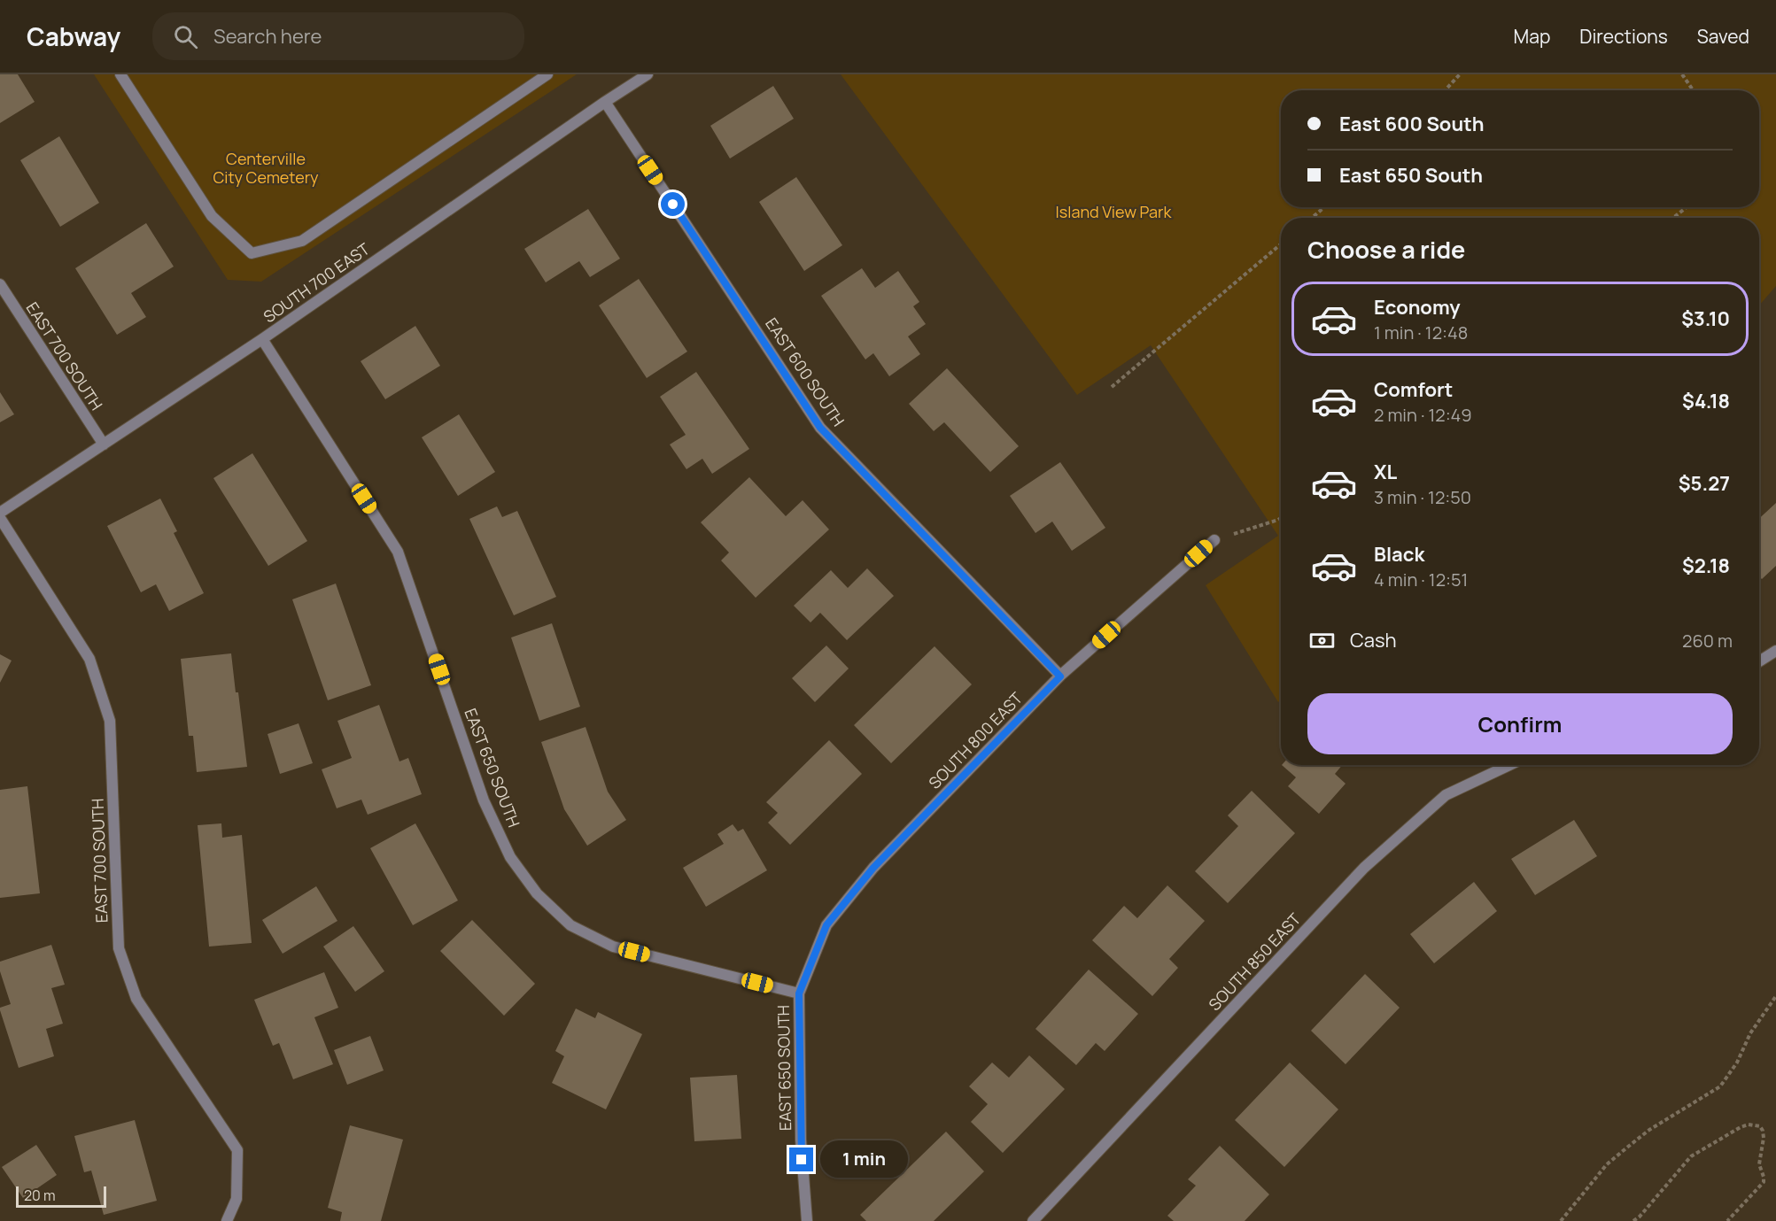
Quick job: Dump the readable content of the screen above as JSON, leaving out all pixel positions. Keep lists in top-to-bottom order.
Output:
{
  "streets": {
    "street": [
      "SOUTH 700 EAST",
      "EAST 700 SOUTH",
      "EAST 600 SOUTH",
      "SOUTH 800 EAST",
      "EAST 650 SOUTH",
      "SOUTH 850 EAST"
    ]
  },
  "crossings": [
    ["SOUTH 700 EAST", "EAST 700 SOUTH"],
    ["SOUTH 700 EAST", "EAST 600 SOUTH"],
    ["SOUTH 700 EAST", "EAST 650 SOUTH"],
    ["EAST 600 SOUTH", "SOUTH 800 EAST"],
    ["SOUTH 800 EAST", "EAST 650 SOUTH"]
  ],
  "parks": ["Centerville City Cemetery", "Island View Park"],
  "scale_bar": "20 m",
  "page": {
    "header": "Cabway",
    "search": "Search here",
    "nav": ["Map", "Directions", "Saved"],
    "banner": ["East 600 South", "East 650 South"],
    "heading": "Choose a ride",
    "list": [
      {
        "name": "Economy",
        "note": "1 min · 12:48",
        "value": "$3.10"
      },
      {
        "name": "Comfort",
        "note": "2 min · 12:49",
        "value": "$4.18"
      },
      {
        "name": "XL",
        "note": "3 min · 12:50",
        "value": "$5.27"
      },
      {
        "name": "Black",
        "note": "4 min · 12:51",
        "value": "$2.18"
      }
    ],
    "pay": ["Cash", "260 m"],
    "buttons": "Confirm",
    "bubble": "1 min",
    "scale": "20 m"
  }
}
